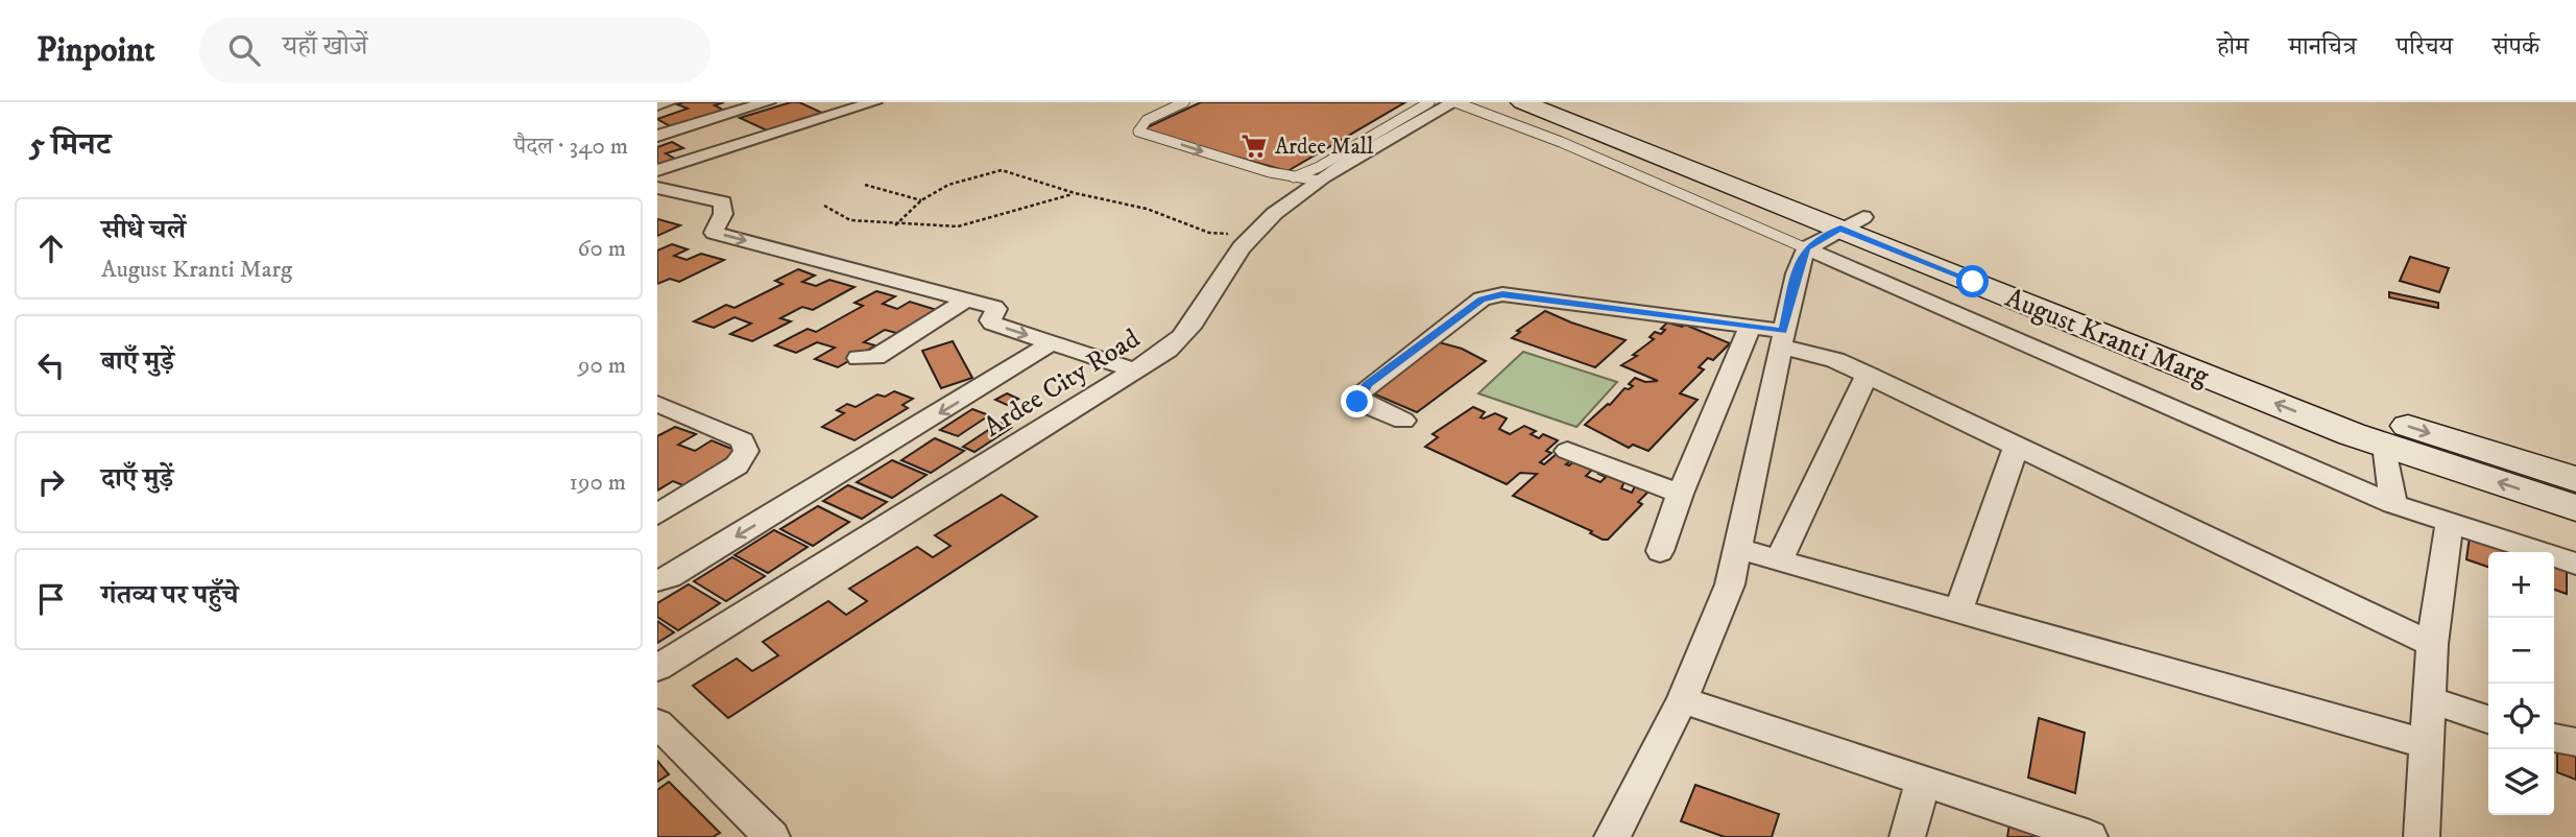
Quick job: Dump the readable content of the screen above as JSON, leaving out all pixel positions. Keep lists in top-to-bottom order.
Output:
{
  "streets": {
    "main road": ["August Kranti Marg"],
    "street": ["Ardee City Road"]
  },
  "places": {
    "supermarket": ["Ardee Mall"]
  },
  "page": {
    "header": "Pinpoint",
    "search": "यहाँ खोजें",
    "nav": [
      "होम",
      "मानचित्र",
      "परिचय",
      "संपर्क"
    ],
    "heading": ["5 मिनट", "पैदल · 340 m"],
    "list": [
      ["सीधे चलें", "August Kranti Marg", "60 m"],
      ["बाएँ मुड़ें", "90 m"],
      ["दाएँ मुड़ें", "190 m"],
      "गंतव्य पर पहुँचे"
    ],
    "map_buttons": ["+", "−"]
  }
}
